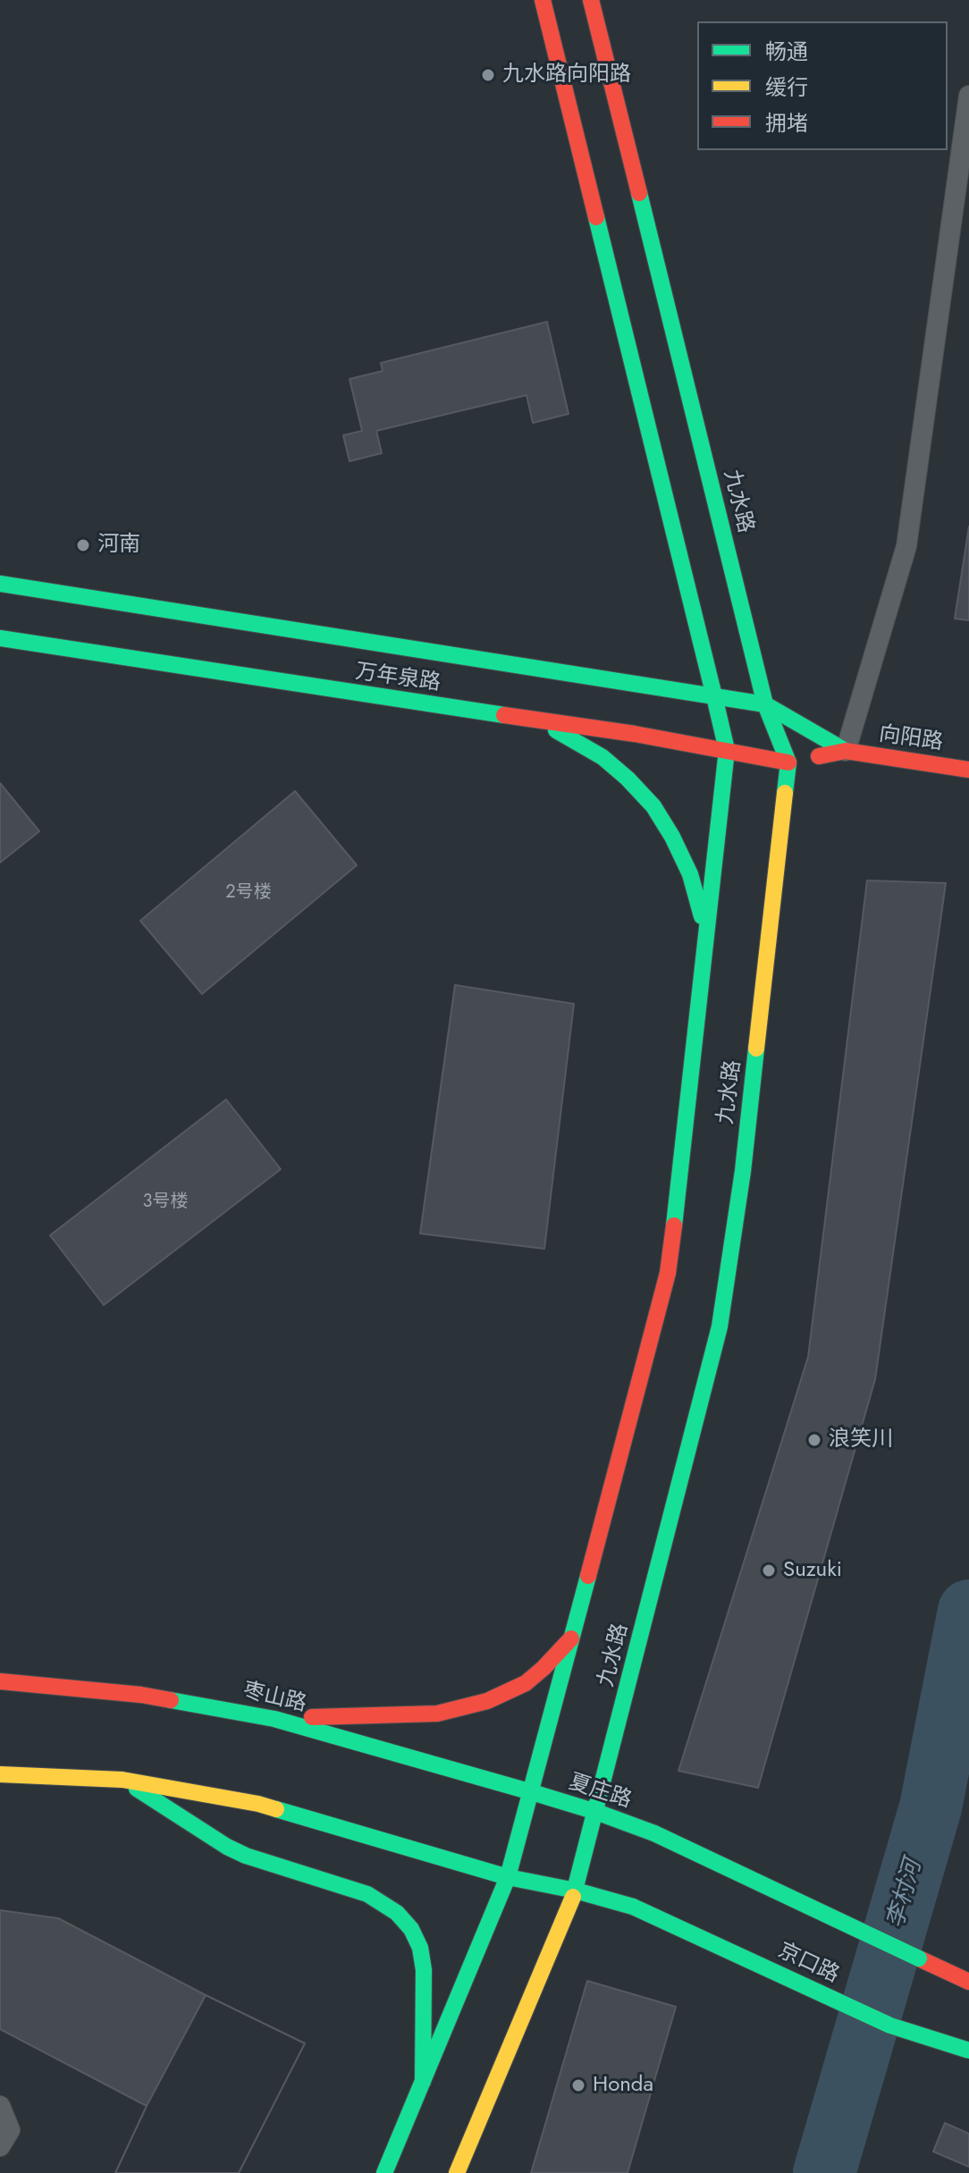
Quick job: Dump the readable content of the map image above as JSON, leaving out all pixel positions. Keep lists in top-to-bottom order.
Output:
{
  "streets": {
    "main road": [
      "九水路",
      "万年泉路",
      "向阳路",
      "枣山路",
      "夏庄路",
      "京口路"
    ]
  },
  "crossings": [
    ["九水路", "万年泉路"],
    ["九水路", "向阳路"],
    ["九水路", "枣山路"],
    ["九水路", "夏庄路"],
    ["九水路", "京口路"],
    ["万年泉路", "向阳路"],
    ["枣山路", "夏庄路"]
  ],
  "water": ["李村河"],
  "places": [
    "九水路向阳路",
    "河南",
    "浪笑川",
    "Suzuki",
    "Honda"
  ],
  "house_numbers": ["2号楼", "3号楼"],
  "legend": ["畅通", "缓行", "拥堵"]
}
